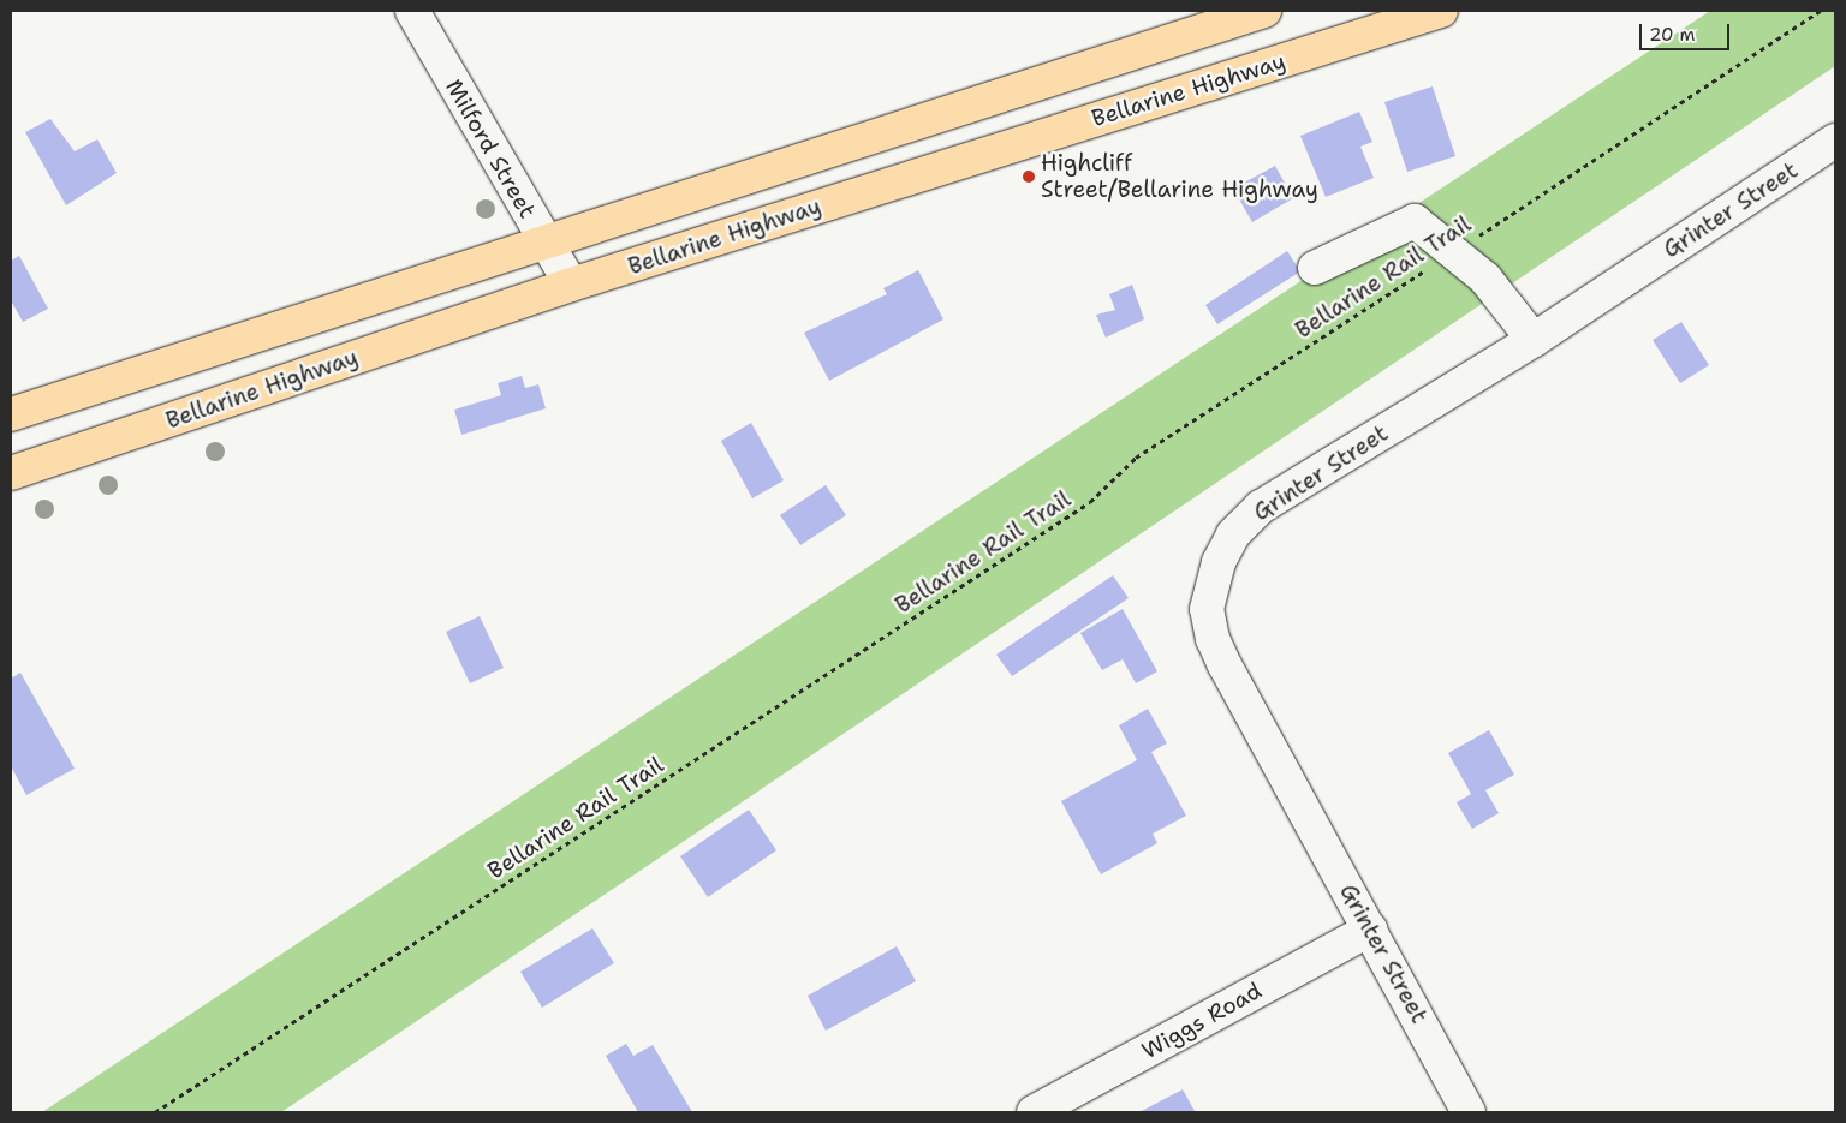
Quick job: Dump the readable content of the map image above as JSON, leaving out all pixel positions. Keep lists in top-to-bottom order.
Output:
{
  "streets": {
    "highway": ["Bellarine Highway"],
    "street": ["Milford Street", "Grinter Street", "Wiggs Road"],
    "path": ["Bellarine Rail Trail"]
  },
  "crossings": [
    ["Bellarine Highway", "Milford Street"],
    ["Grinter Street", "Wiggs Road"]
  ],
  "places": ["Highcliff Street/Bellarine Highway"],
  "scale_bar": "20 m"
}
